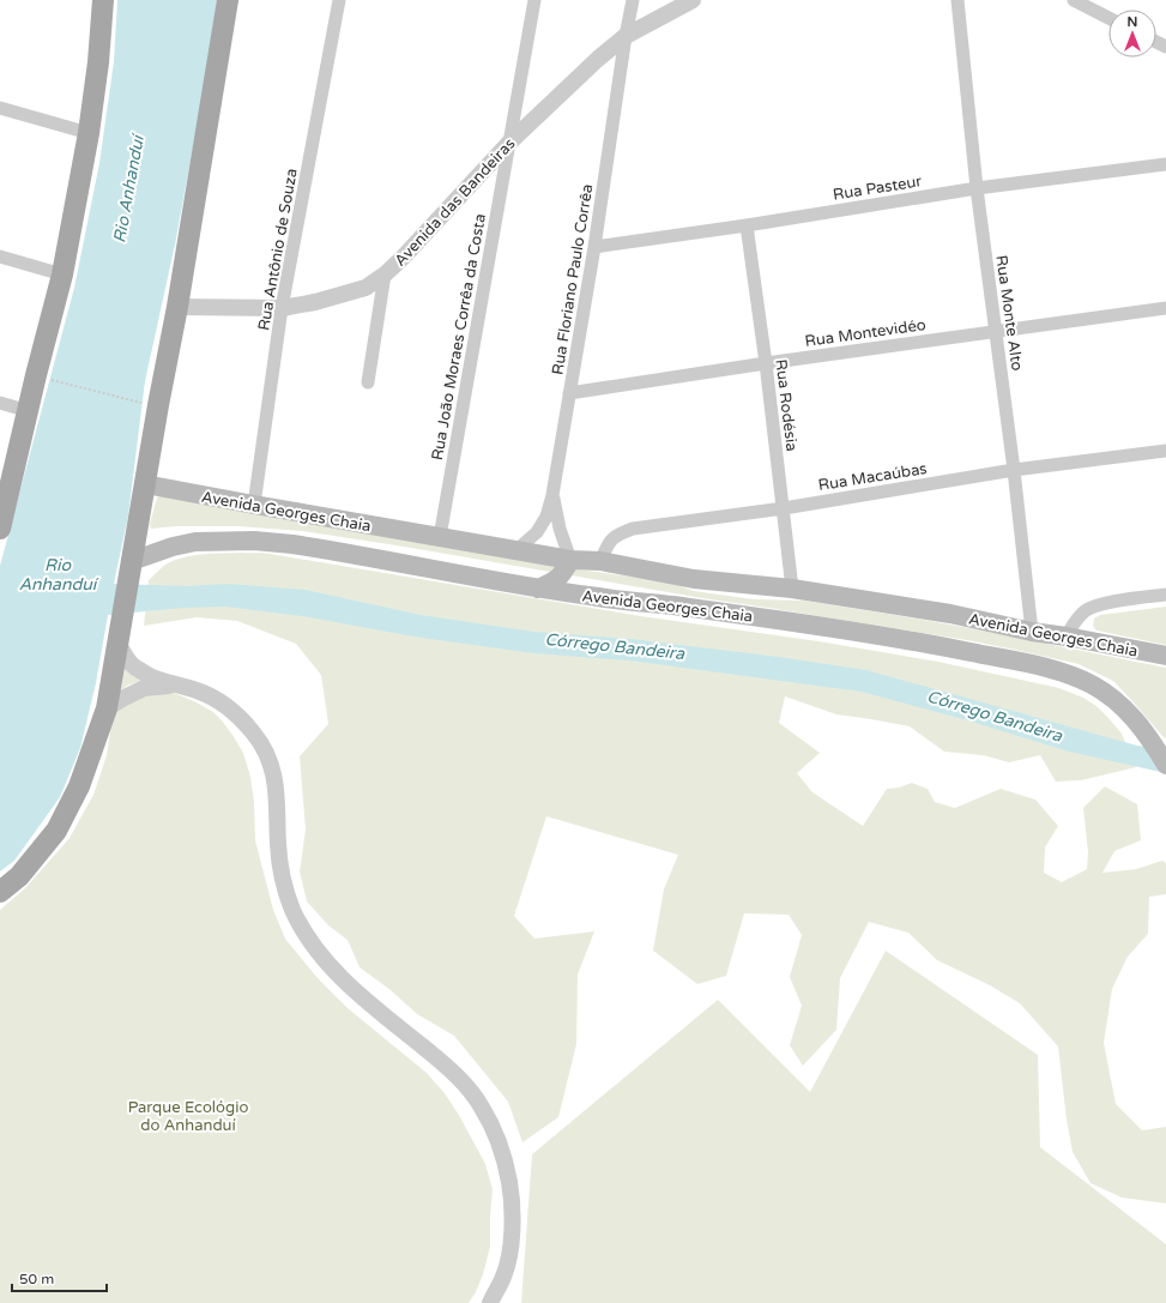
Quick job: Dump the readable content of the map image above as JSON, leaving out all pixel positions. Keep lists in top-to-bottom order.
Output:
{
  "streets": {
    "main road": ["Avenida Georges Chaia"],
    "street": [
      "Rua Pasteur",
      "Avenida das Bandeiras",
      "Rua Antônio de Souza",
      "Rua Floriano Paulo Corrêa",
      "Rua Monte Alto",
      "Rua Montevidéo",
      "Rua João Moraes Corrêa da Costa",
      "Rua Rodésia",
      "Rua Macaúbas"
    ]
  },
  "crossings": [
    ["Rua Pasteur", "Rua Floriano Paulo Corrêa"],
    ["Rua Pasteur", "Rua Monte Alto"],
    ["Rua Pasteur", "Rua Rodésia"],
    ["Avenida das Bandeiras", "Rua Antônio de Souza"],
    ["Avenida das Bandeiras", "Rua Floriano Paulo Corrêa"],
    ["Avenida das Bandeiras", "Rua João Moraes Corrêa da Costa"],
    ["Rua Antônio de Souza", "Avenida Georges Chaia"],
    ["Rua Floriano Paulo Corrêa", "Rua Montevidéo"],
    ["Rua Floriano Paulo Corrêa", "Avenida Georges Chaia"],
    ["Rua Monte Alto", "Rua Montevidéo"],
    ["Rua Monte Alto", "Rua Macaúbas"],
    ["Rua Monte Alto", "Avenida Georges Chaia"],
    ["Rua Montevidéo", "Rua Rodésia"],
    ["Rua João Moraes Corrêa da Costa", "Avenida Georges Chaia"],
    ["Rua Rodésia", "Rua Macaúbas"],
    ["Rua Rodésia", "Avenida Georges Chaia"],
    ["Rua Macaúbas", "Avenida Georges Chaia"]
  ],
  "water": ["Rio Anhanduí", "Córrego Bandeira"],
  "parks": ["Parque Ecológio do Anhanduí"],
  "scale_bar": "50 m",
  "north": "top"
}
